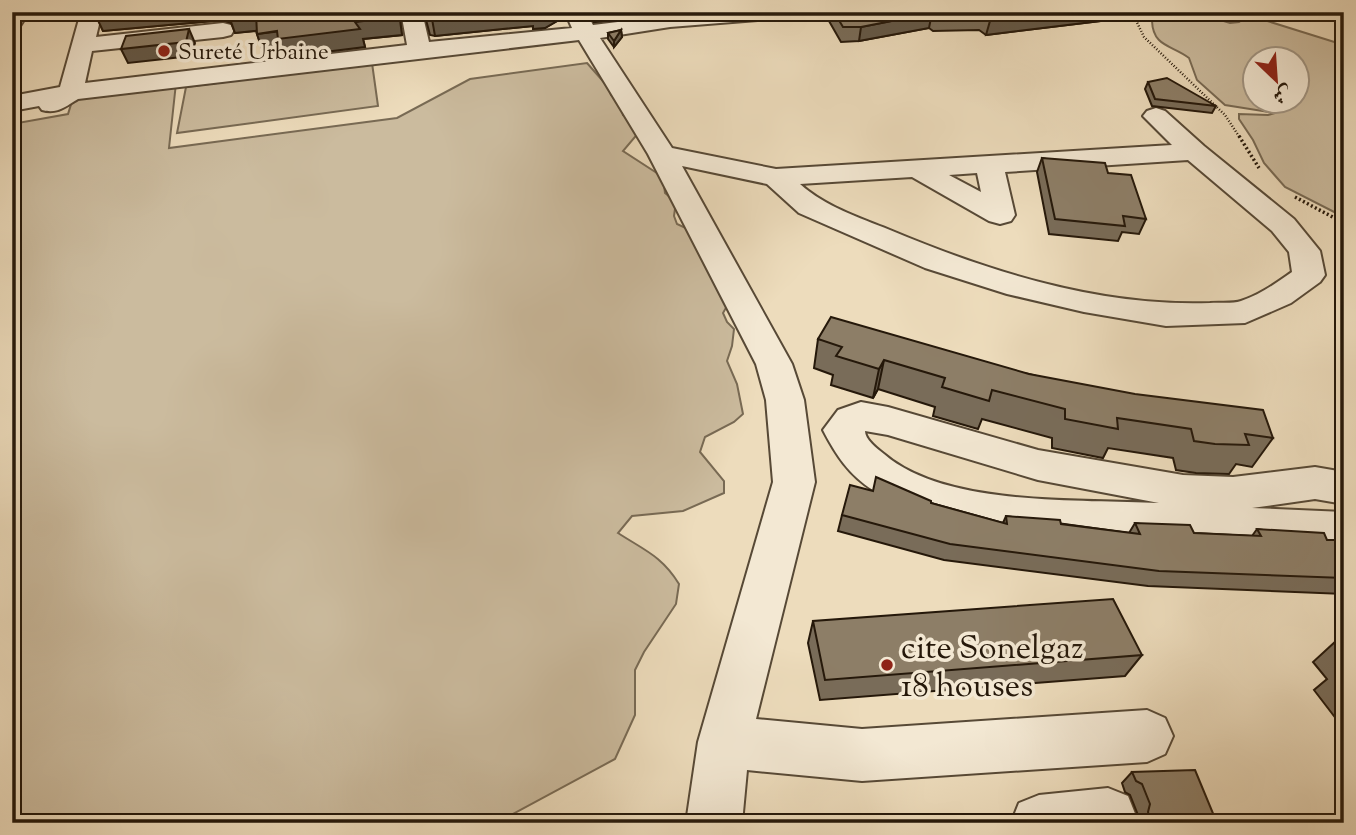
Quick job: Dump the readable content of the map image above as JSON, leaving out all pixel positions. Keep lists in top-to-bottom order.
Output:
{
  "places": ["Sureté Urbaine", "cite Sonelgaz 18 houses"],
  "north": "bottom right"
}
